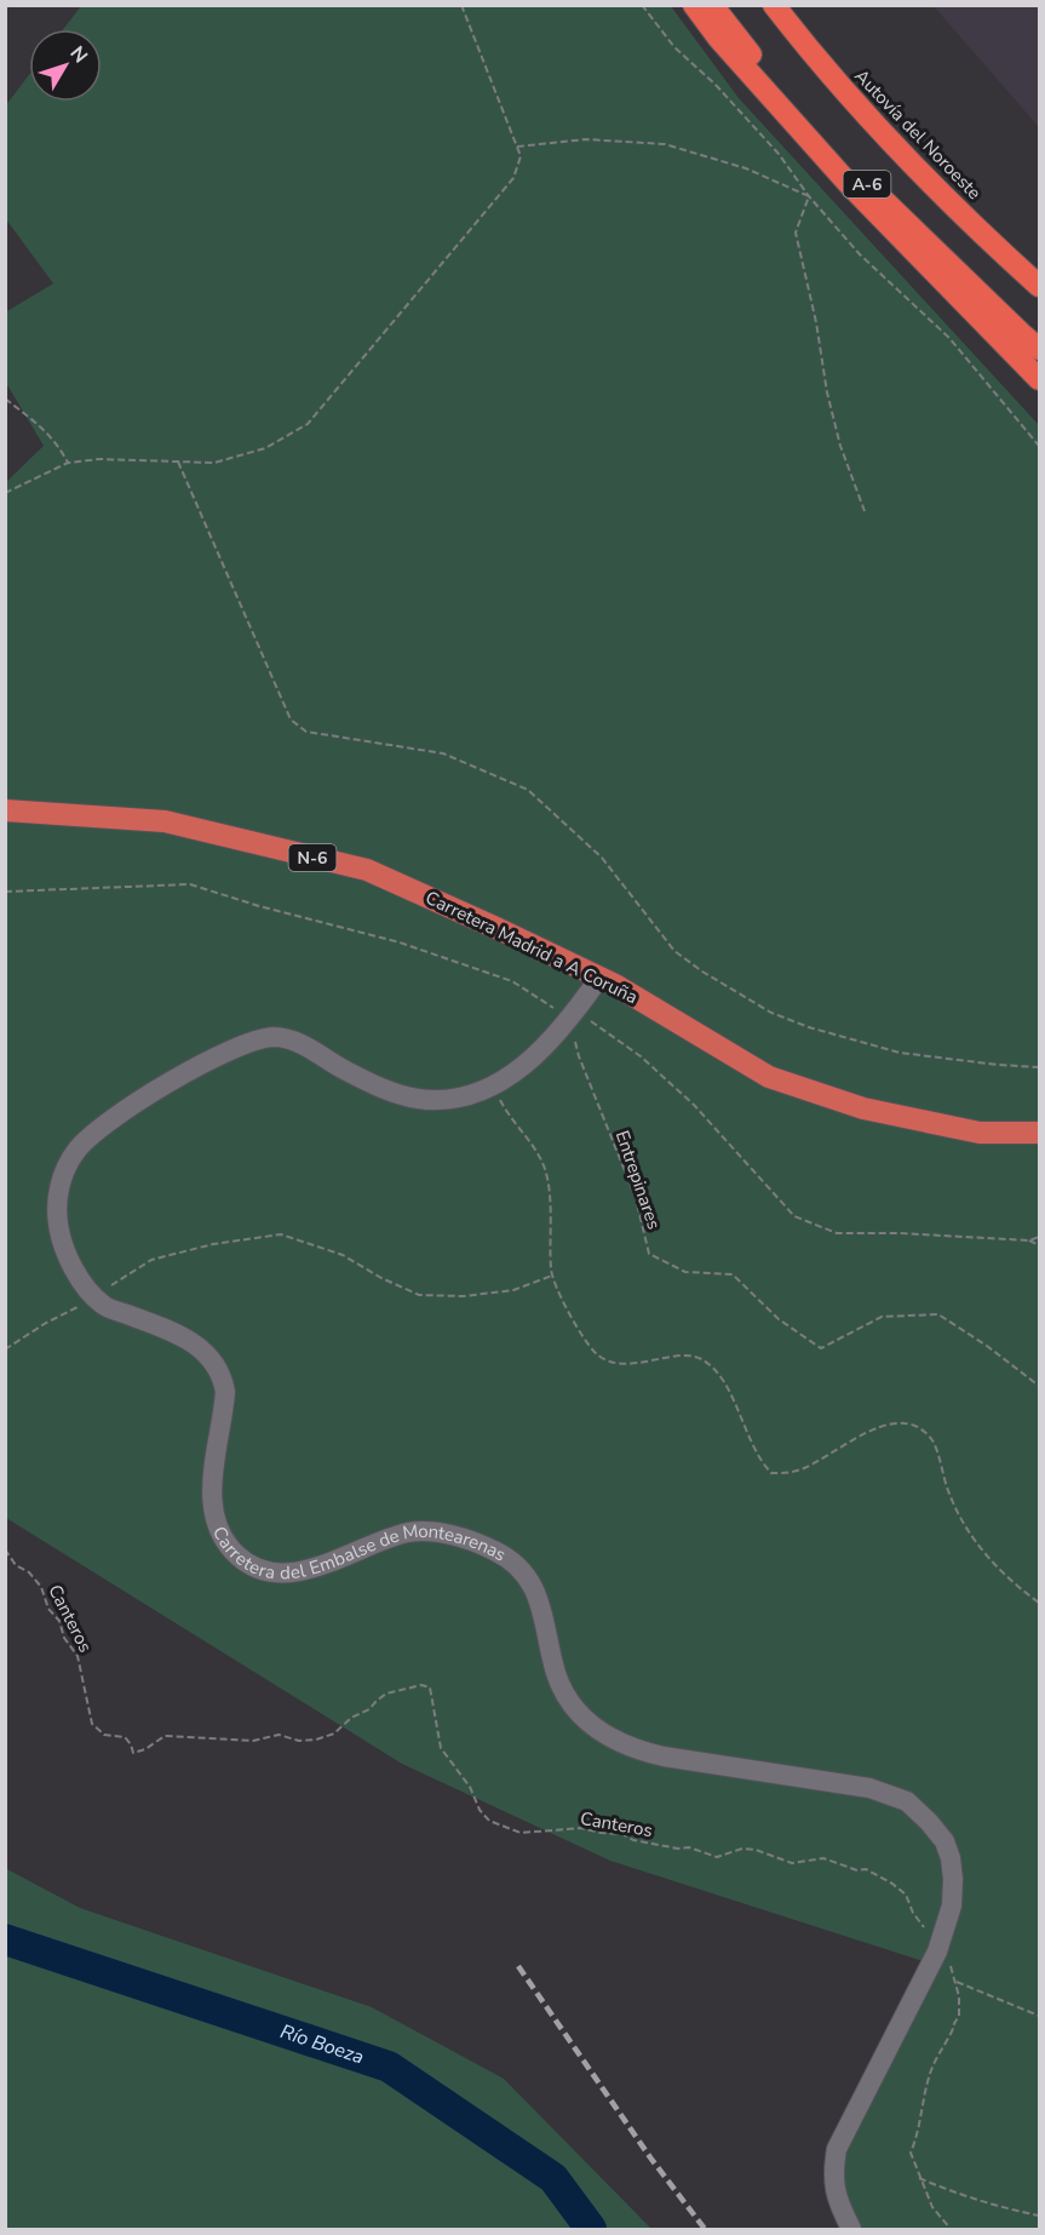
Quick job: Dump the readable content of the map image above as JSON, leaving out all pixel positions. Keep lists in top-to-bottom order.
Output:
{
  "streets": {
    "highway": [
      "Autovía del Noroeste",
      "A-6",
      "N-6",
      "Carretera Madrid a A Coruña"
    ],
    "street": ["Carretera del Embalse de Montearenas"],
    "path": ["Entrepinares", "Canteros"]
  },
  "crossings": [
    ["Carretera Madrid a A Coruña", "Carretera del Embalse de Montearenas"],
    ["Entrepinares", "Carretera del Embalse de Montearenas"],
    ["Carretera del Embalse de Montearenas", "Canteros"]
  ],
  "water": ["Río Boeza"],
  "north": "top right"
}
